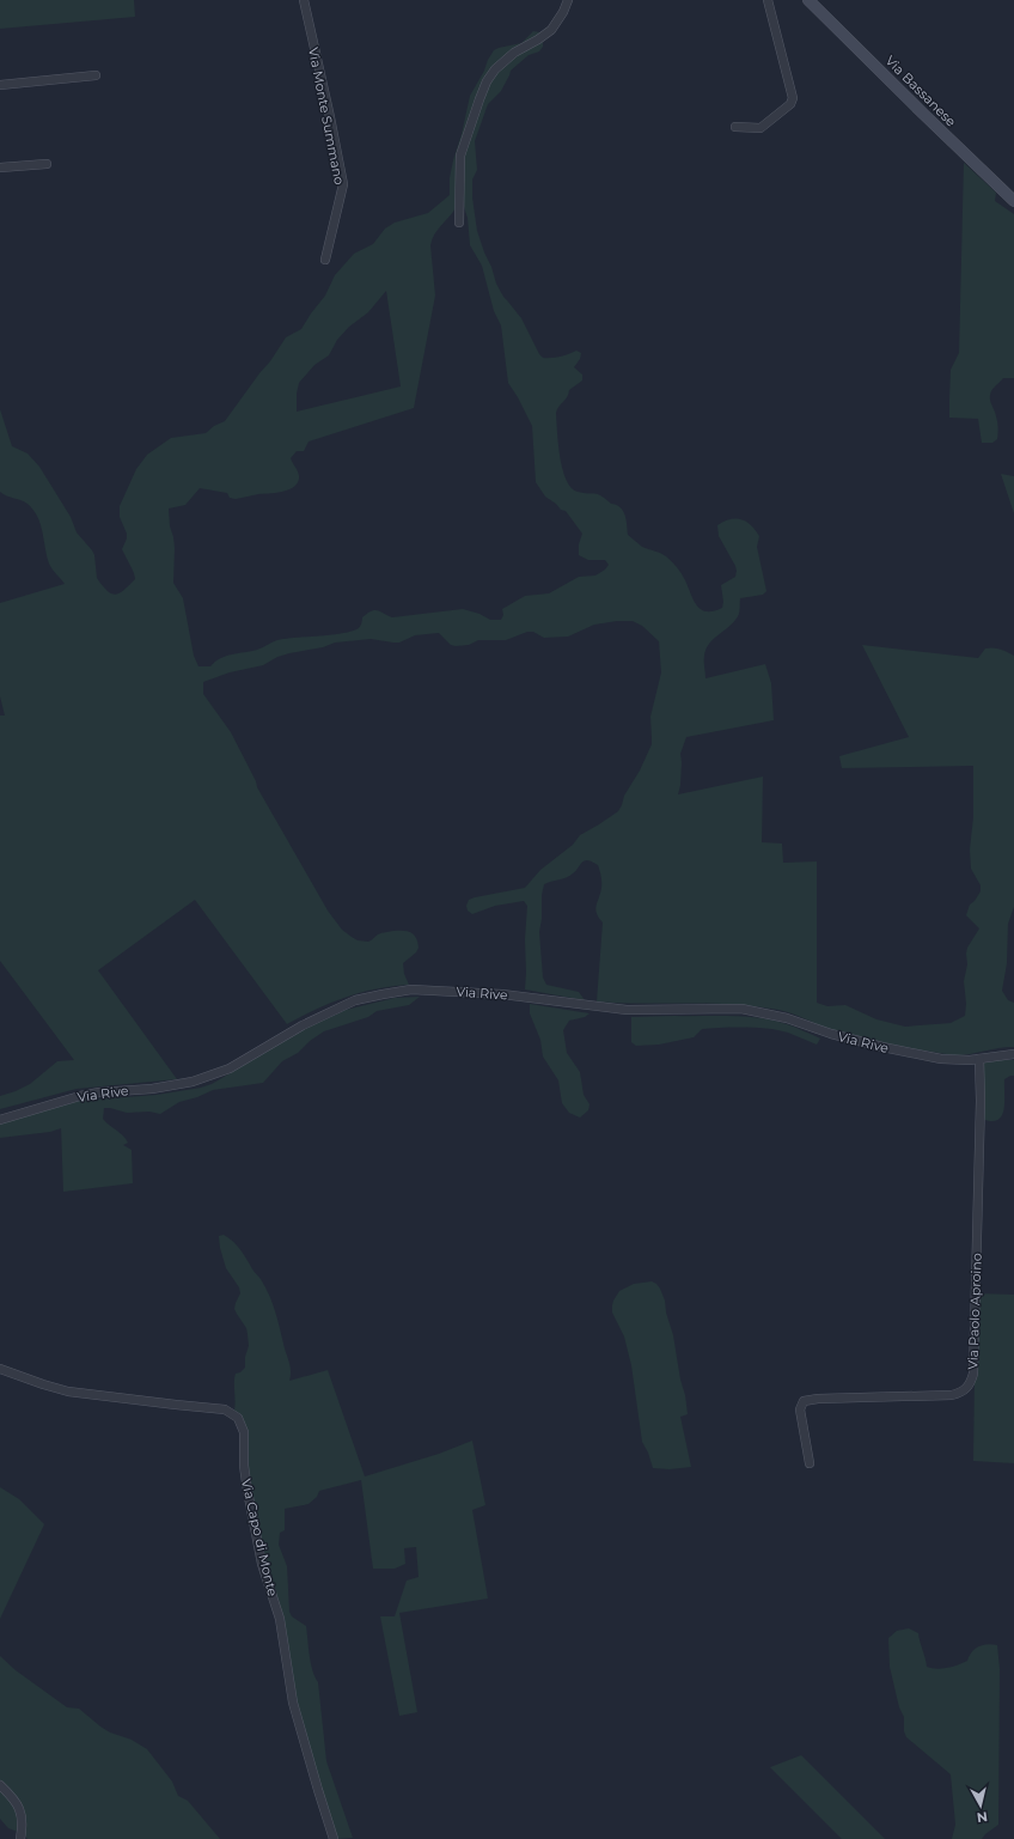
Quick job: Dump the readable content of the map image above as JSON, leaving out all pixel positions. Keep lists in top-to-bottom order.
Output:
{
  "streets": {
    "main road": ["Via Bassanese"],
    "street": [
      "Via Monte Summano",
      "Via Rive",
      "Via Paolo Aproino",
      "Via Capo di Monte"
    ]
  },
  "crossings": [
    ["Via Rive", "Via Paolo Aproino"]
  ],
  "north": "bottom"
}
